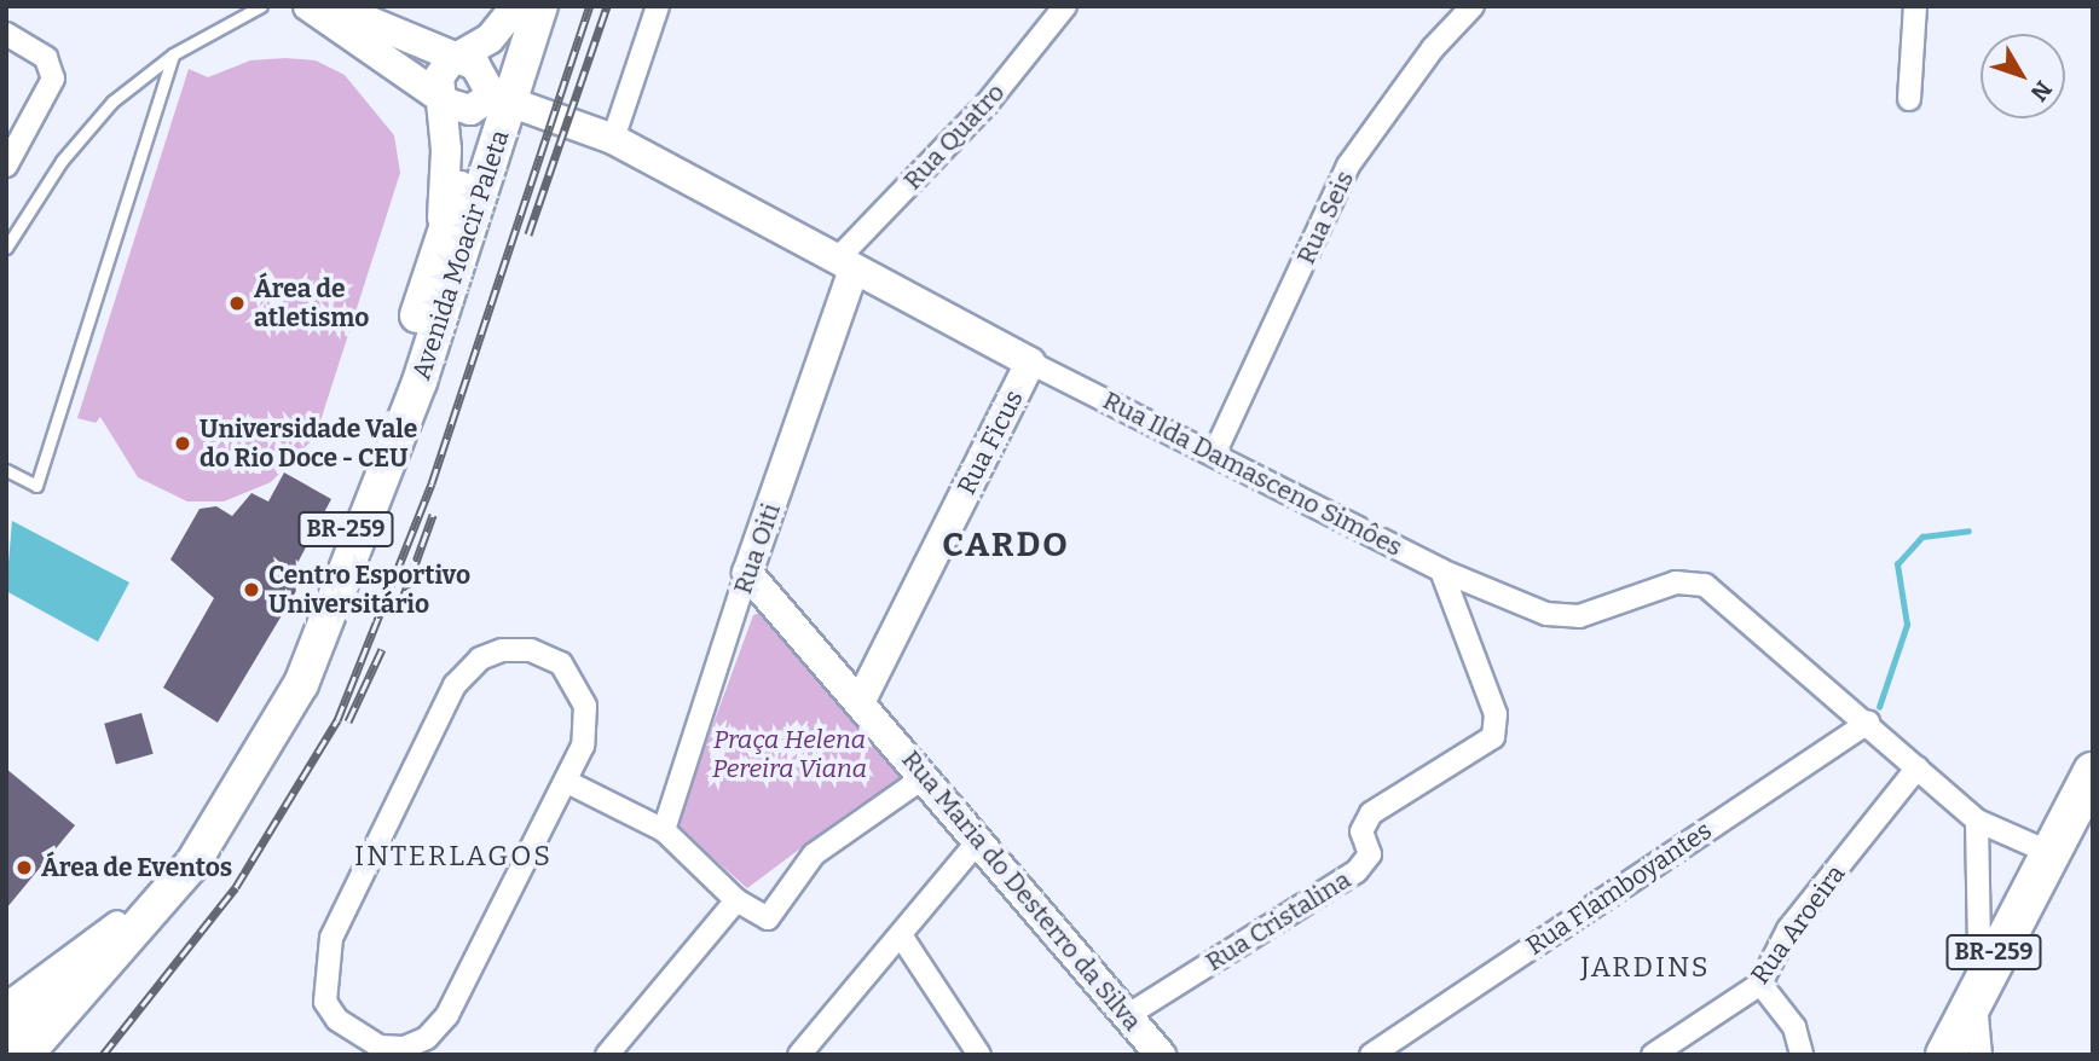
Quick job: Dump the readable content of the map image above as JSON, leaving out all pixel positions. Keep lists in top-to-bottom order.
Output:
{
  "streets": {
    "highway": ["BR-259"],
    "main road": ["Avenida Moacir Paleta"],
    "street": [
      "Rua Quatro",
      "Rua Seis",
      "Rua Ficus",
      "Rua Ilda Damasceno Simôes",
      "Rua Oiti",
      "Rua Flamboyantes",
      "Rua Maria do Desterro da Silva",
      "Rua Cristalina",
      "Rua Aroeira"
    ]
  },
  "crossings": [
    ["Rua Quatro", "Rua Ilda Damasceno Simôes"],
    ["Rua Quatro", "Rua Oiti"],
    ["Rua Seis", "Rua Ilda Damasceno Simôes"],
    ["Avenida Moacir Paleta", "Rua Ilda Damasceno Simôes"],
    ["Rua Ficus", "Rua Ilda Damasceno Simôes"],
    ["Rua Ficus", "Rua Maria do Desterro da Silva"],
    ["Rua Ilda Damasceno Simôes", "BR-259"],
    ["Rua Ilda Damasceno Simôes", "Rua Oiti"],
    ["Rua Ilda Damasceno Simôes", "Rua Flamboyantes"],
    ["Rua Ilda Damasceno Simôes", "Rua Cristalina"],
    ["Rua Ilda Damasceno Simôes", "Rua Aroeira"],
    ["Rua Oiti", "Rua Maria do Desterro da Silva"],
    ["Rua Maria do Desterro da Silva", "Rua Cristalina"]
  ],
  "districts": ["CARDO", "INTERLAGOS", "JARDINS"],
  "parks": ["Praça Helena Pereira Viana"],
  "places": [
    "Área de atletismo",
    "Universidade Vale do Rio Doce - CEU",
    "Centro Esportivo Universitário",
    "Área de Eventos"
  ],
  "north": "bottom right"
}
